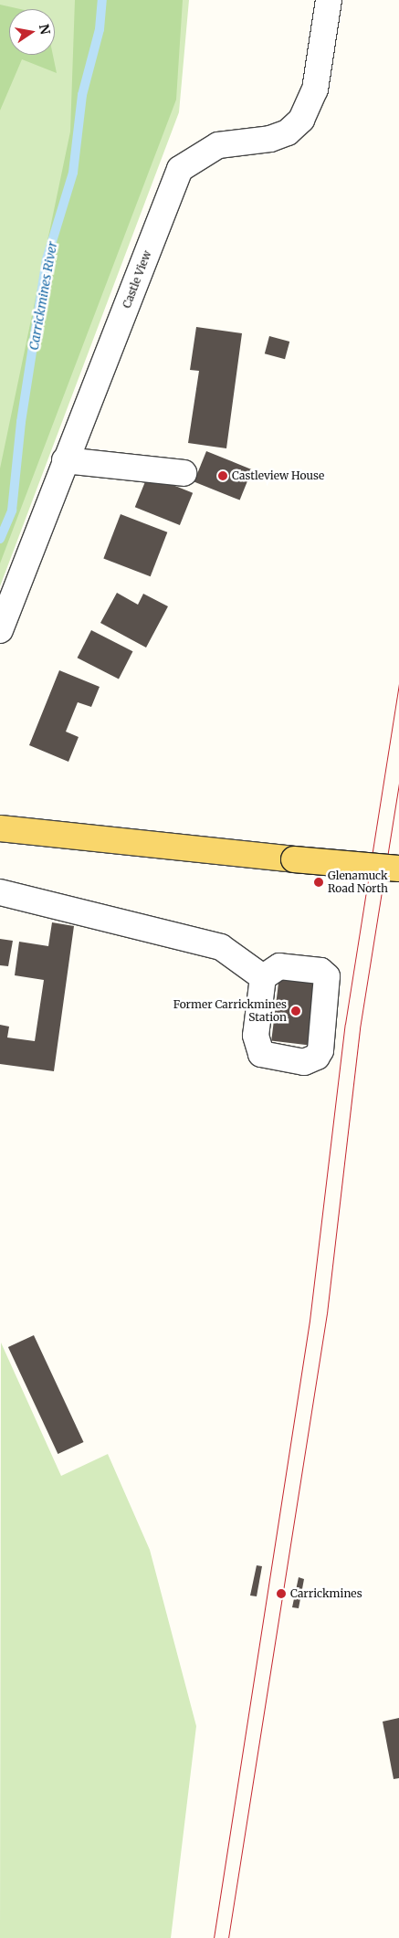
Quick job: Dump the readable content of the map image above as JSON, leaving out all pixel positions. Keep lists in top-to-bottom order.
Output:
{
  "streets": {
    "street": ["Castle View"]
  },
  "water": ["Carrickmines River"],
  "places": [
    "Castleview House",
    "Glenamuck Road North",
    "Former Carrickmines Station",
    "Carrickmines"
  ],
  "north": "right"
}
